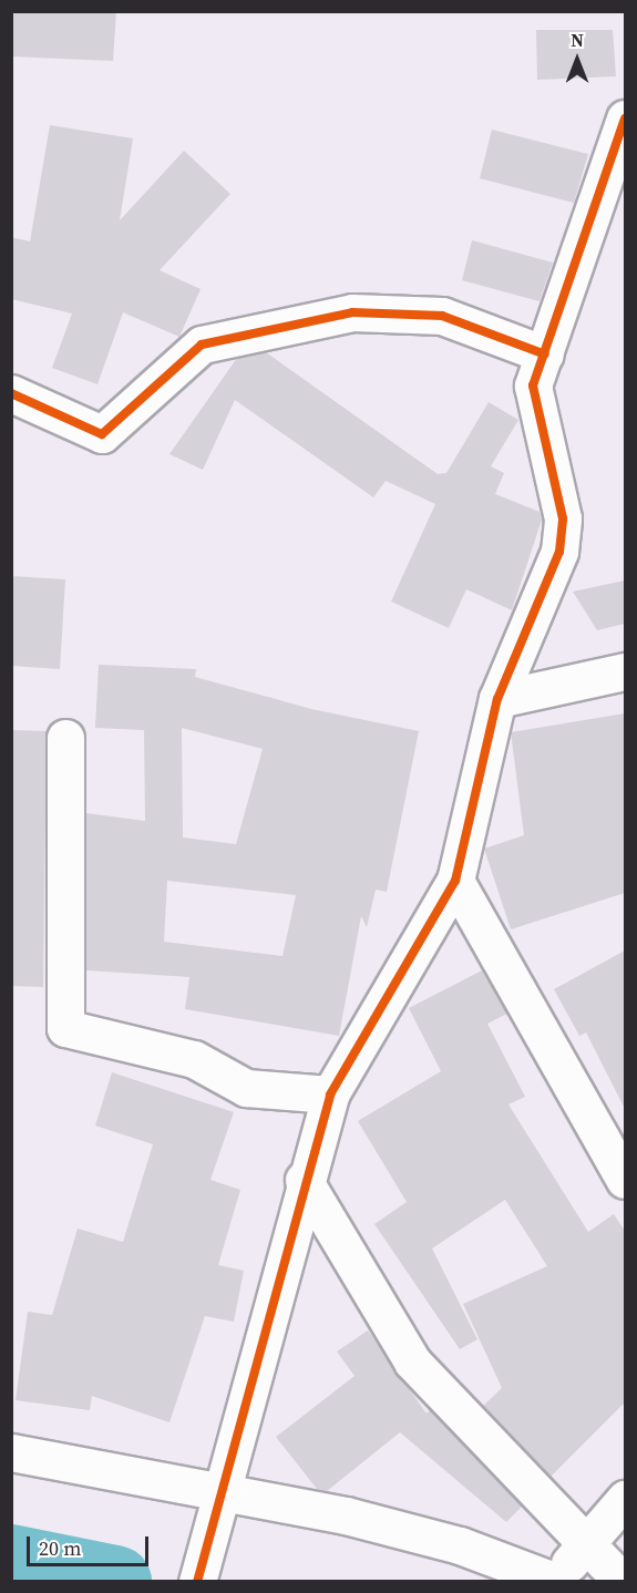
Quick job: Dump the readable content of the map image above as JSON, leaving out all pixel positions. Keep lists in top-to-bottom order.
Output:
{
  "scale_bar": "20 m",
  "north": "top"
}
